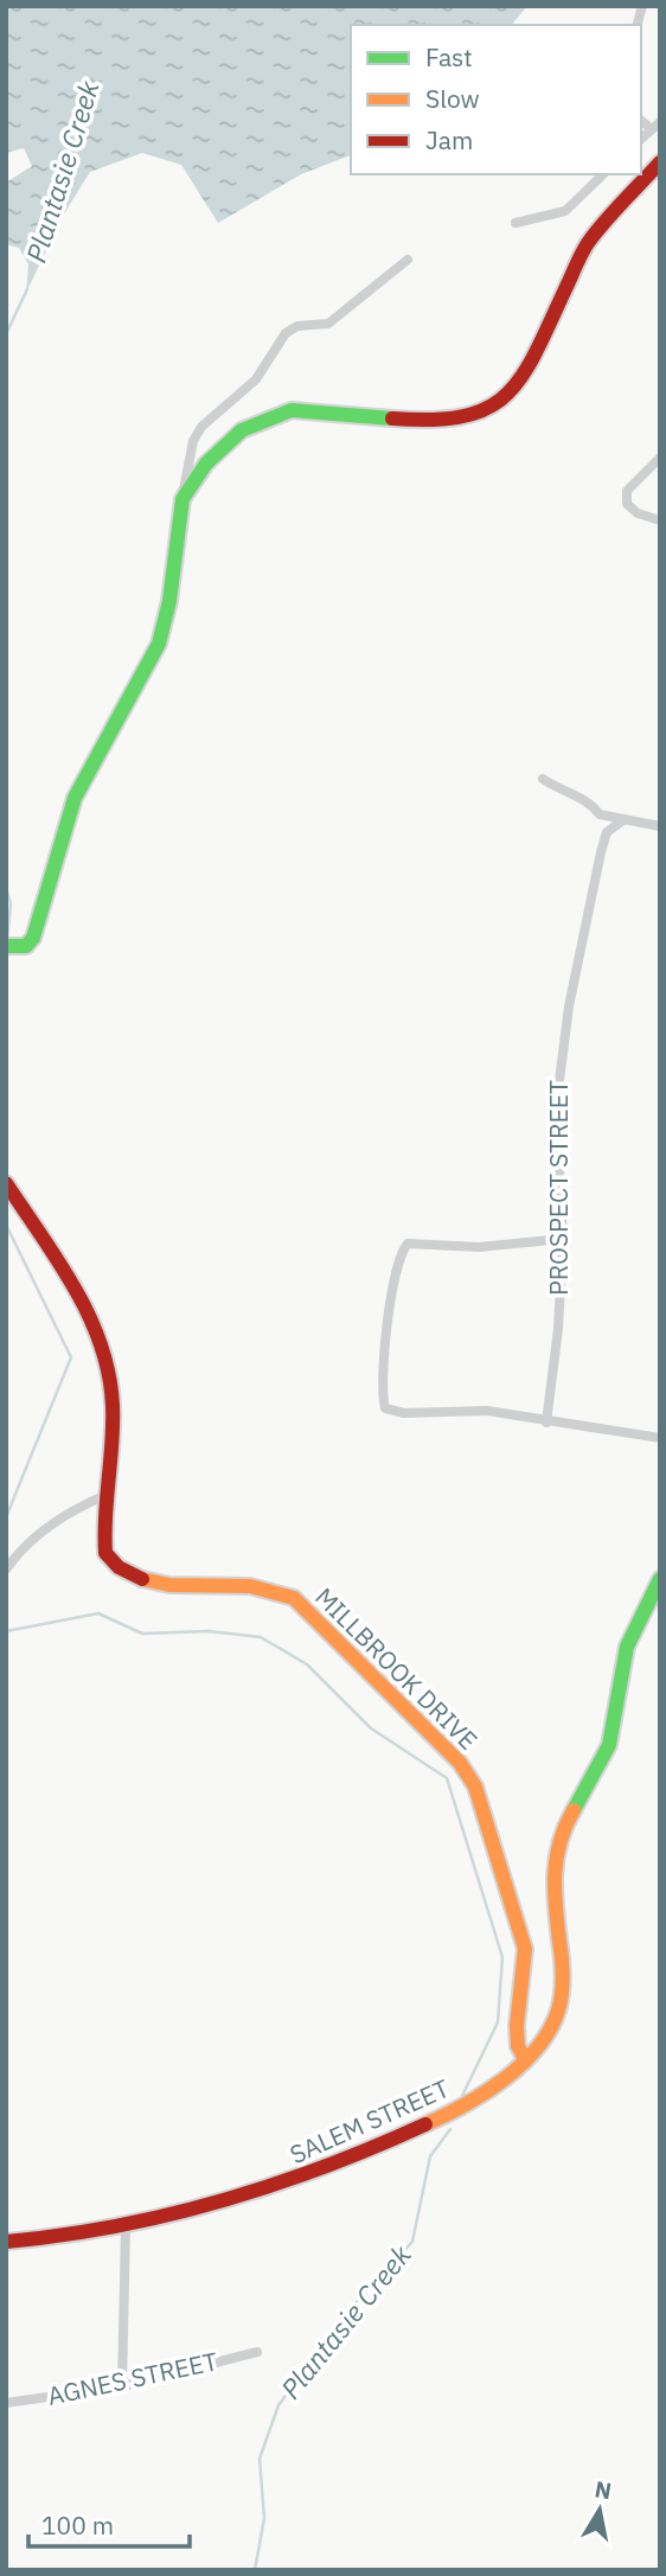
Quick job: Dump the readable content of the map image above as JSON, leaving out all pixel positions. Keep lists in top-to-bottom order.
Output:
{
  "streets": {
    "street": [
      "PROSPECT STREET",
      "MILLBROOK DRIVE",
      "SALEM STREET",
      "AGNES STREET"
    ]
  },
  "crossings": [
    ["MILLBROOK DRIVE", "SALEM STREET"]
  ],
  "water": ["Plantasie Creek"],
  "legend": ["Fast", "Slow", "Jam"],
  "scale_bar": "100 m",
  "north": "top"
}
